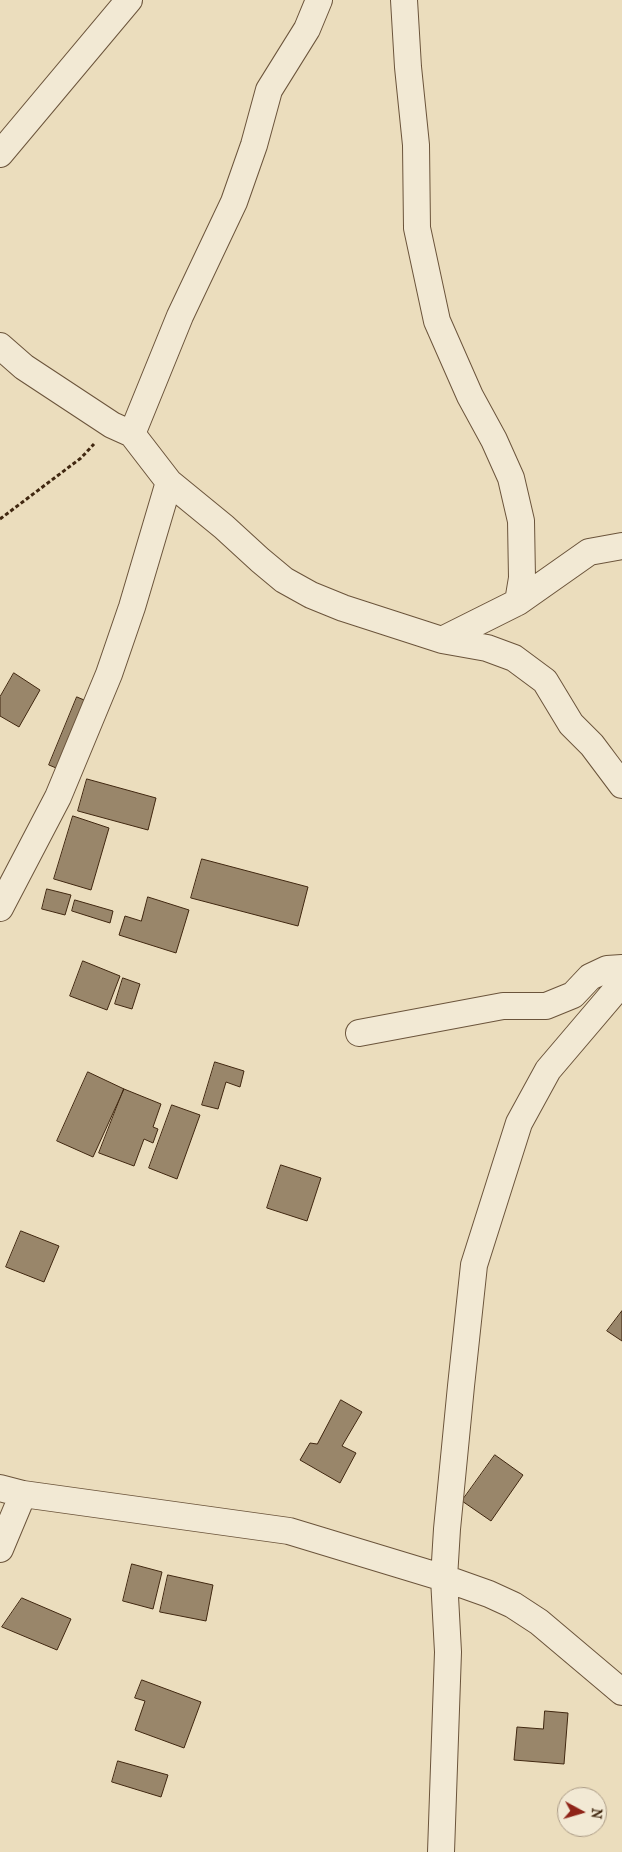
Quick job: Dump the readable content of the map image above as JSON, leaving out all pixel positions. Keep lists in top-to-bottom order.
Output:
{
  "north": "right"
}
